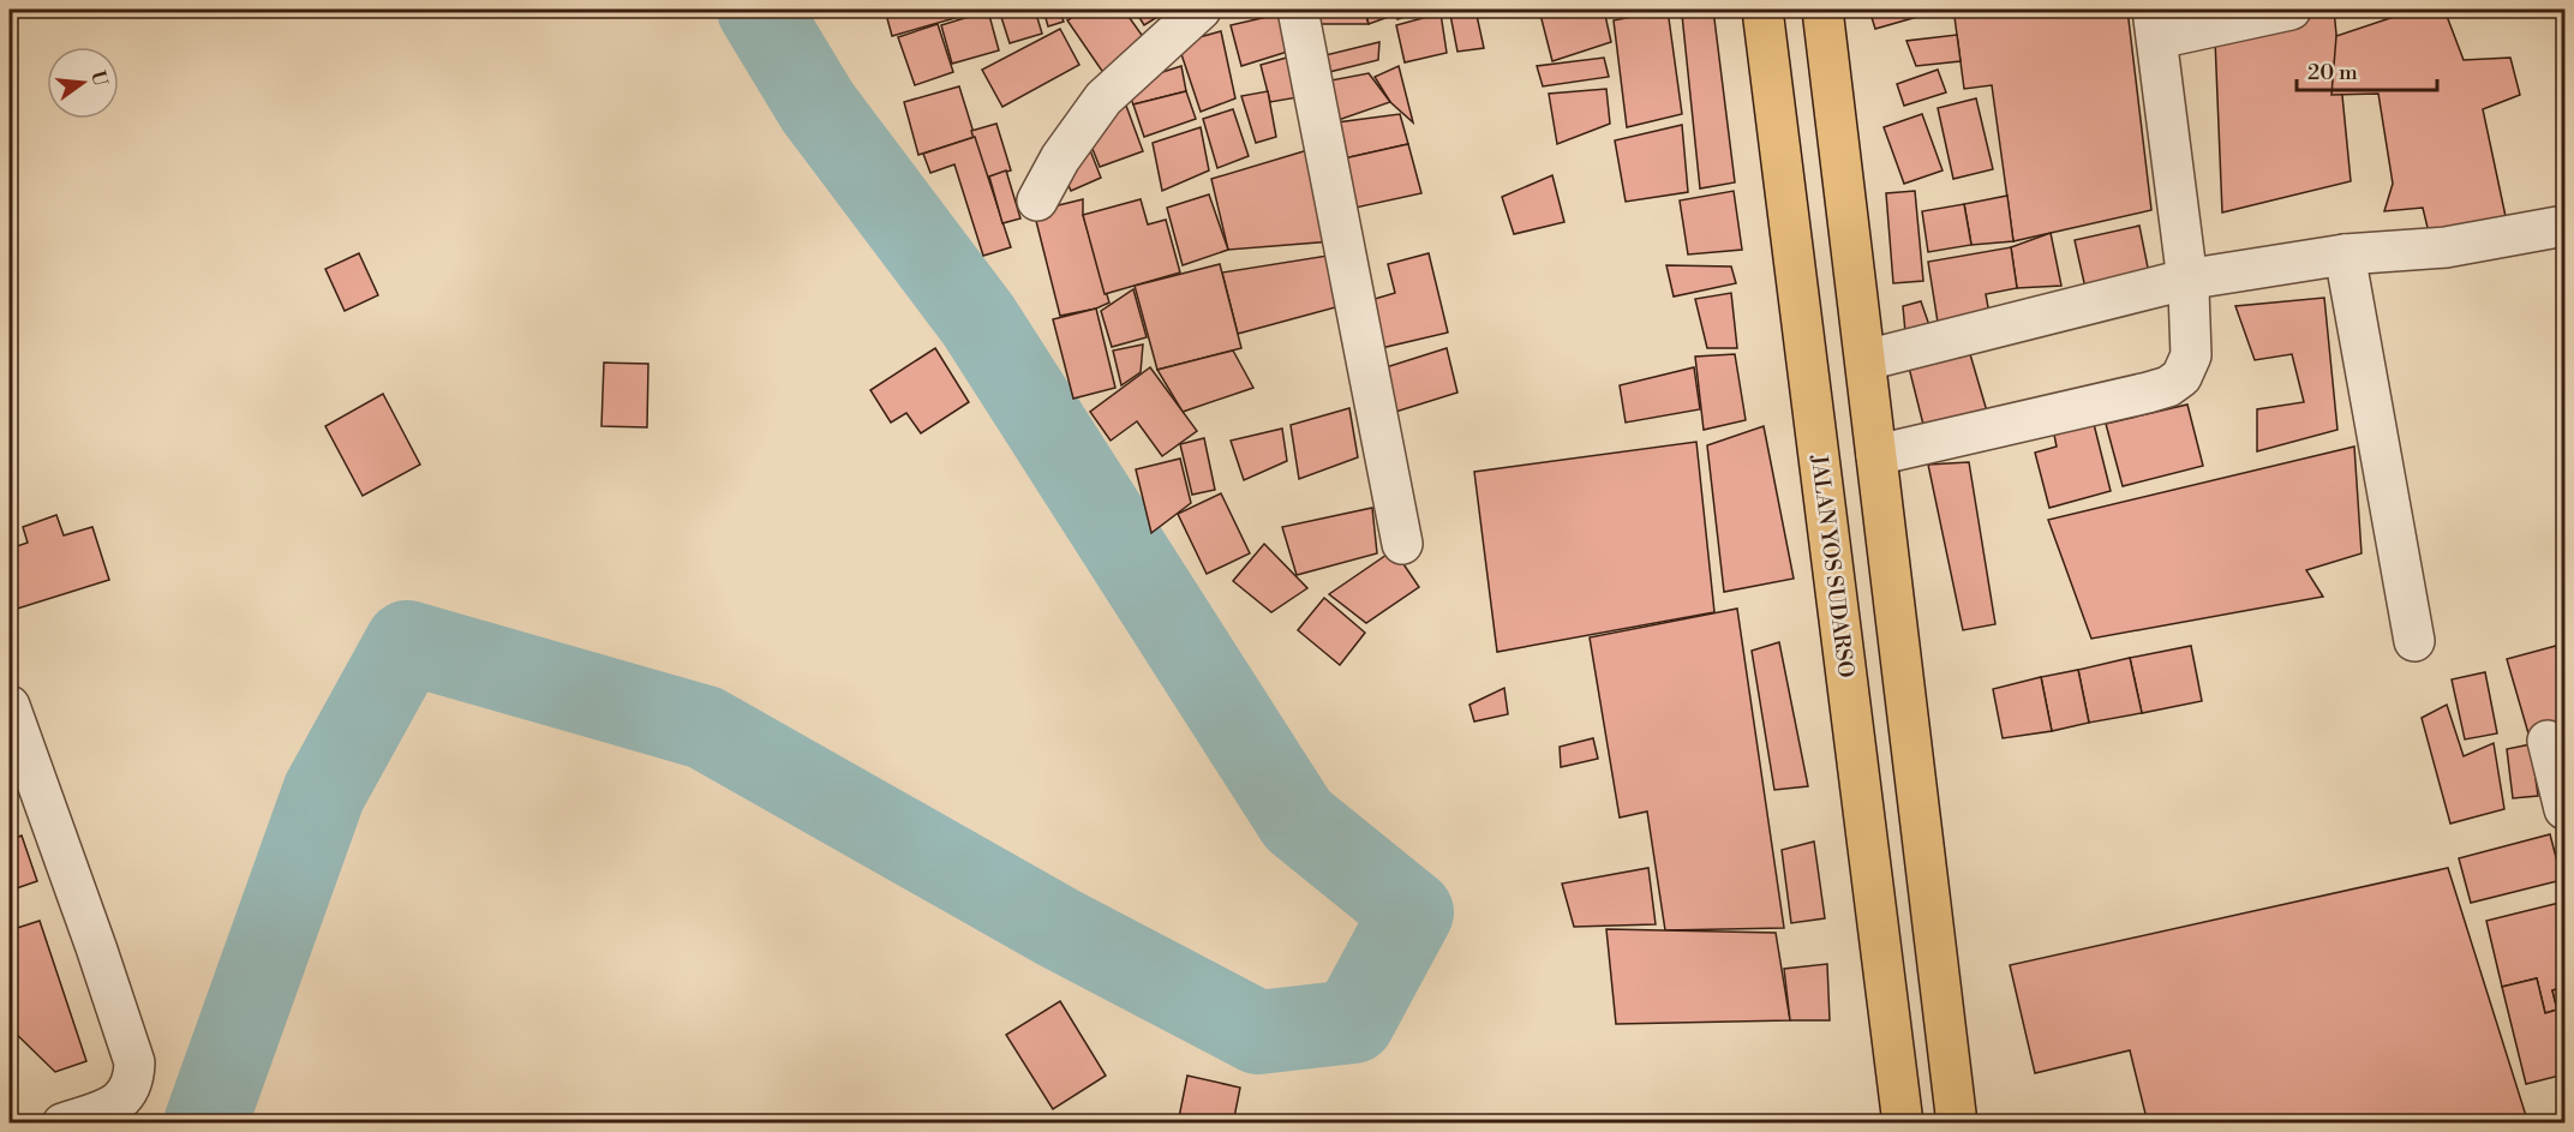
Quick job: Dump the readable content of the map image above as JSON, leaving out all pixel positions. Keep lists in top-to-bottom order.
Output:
{
  "streets": {
    "highway": ["JALAN YOS SUDARSO"]
  },
  "scale_bar": "20 m",
  "north": "right"
}
